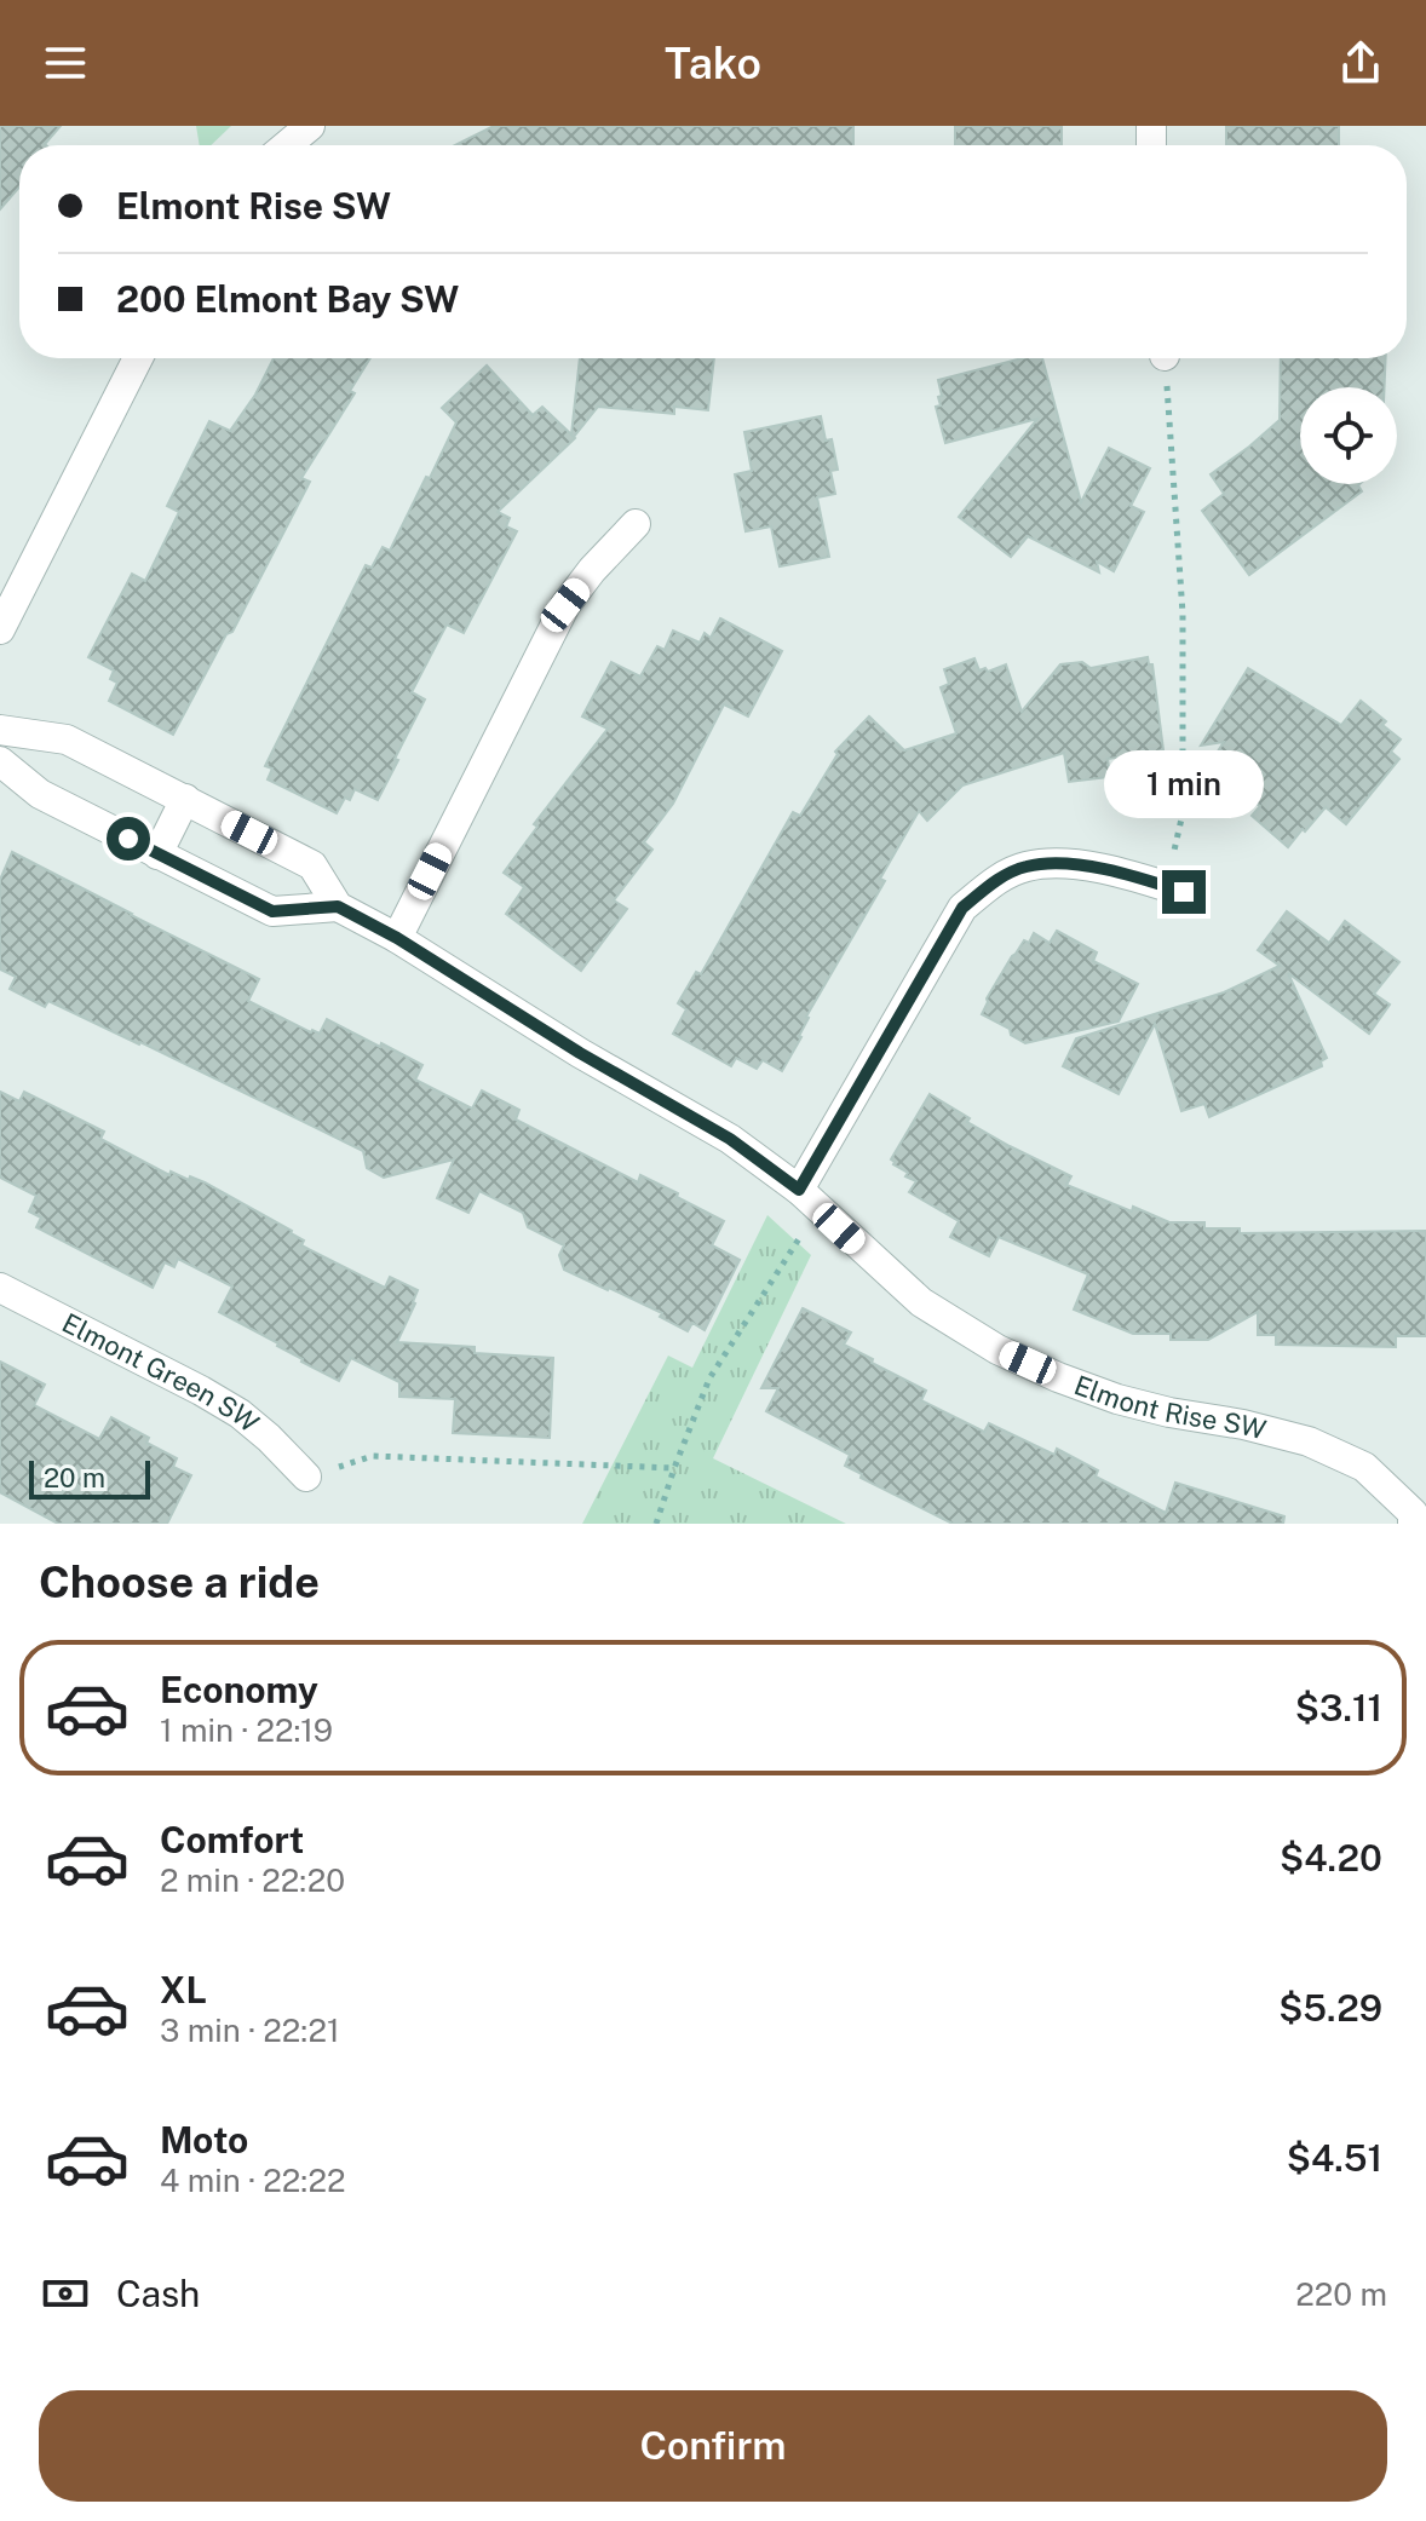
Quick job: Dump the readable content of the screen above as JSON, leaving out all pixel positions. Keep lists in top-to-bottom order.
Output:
{
  "streets": {
    "street": ["Elmont Green SW", "Elmont Rise SW"]
  },
  "scale_bar": "20 m",
  "page": {
    "header": "Tako",
    "banner": ["Elmont Rise SW", "200 Elmont Bay SW"],
    "bubble": "1 min",
    "scale": "20 m",
    "heading": "Choose a ride",
    "list": [
      {
        "name": "Economy",
        "note": "1 min · 22:19",
        "value": "$3.11"
      },
      {
        "name": "Comfort",
        "note": "2 min · 22:20",
        "value": "$4.20"
      },
      {
        "name": "XL",
        "note": "3 min · 22:21",
        "value": "$5.29"
      },
      {
        "name": "Moto",
        "note": "4 min · 22:22",
        "value": "$4.51"
      }
    ],
    "pay": ["Cash", "220 m"],
    "buttons": "Confirm"
  }
}
